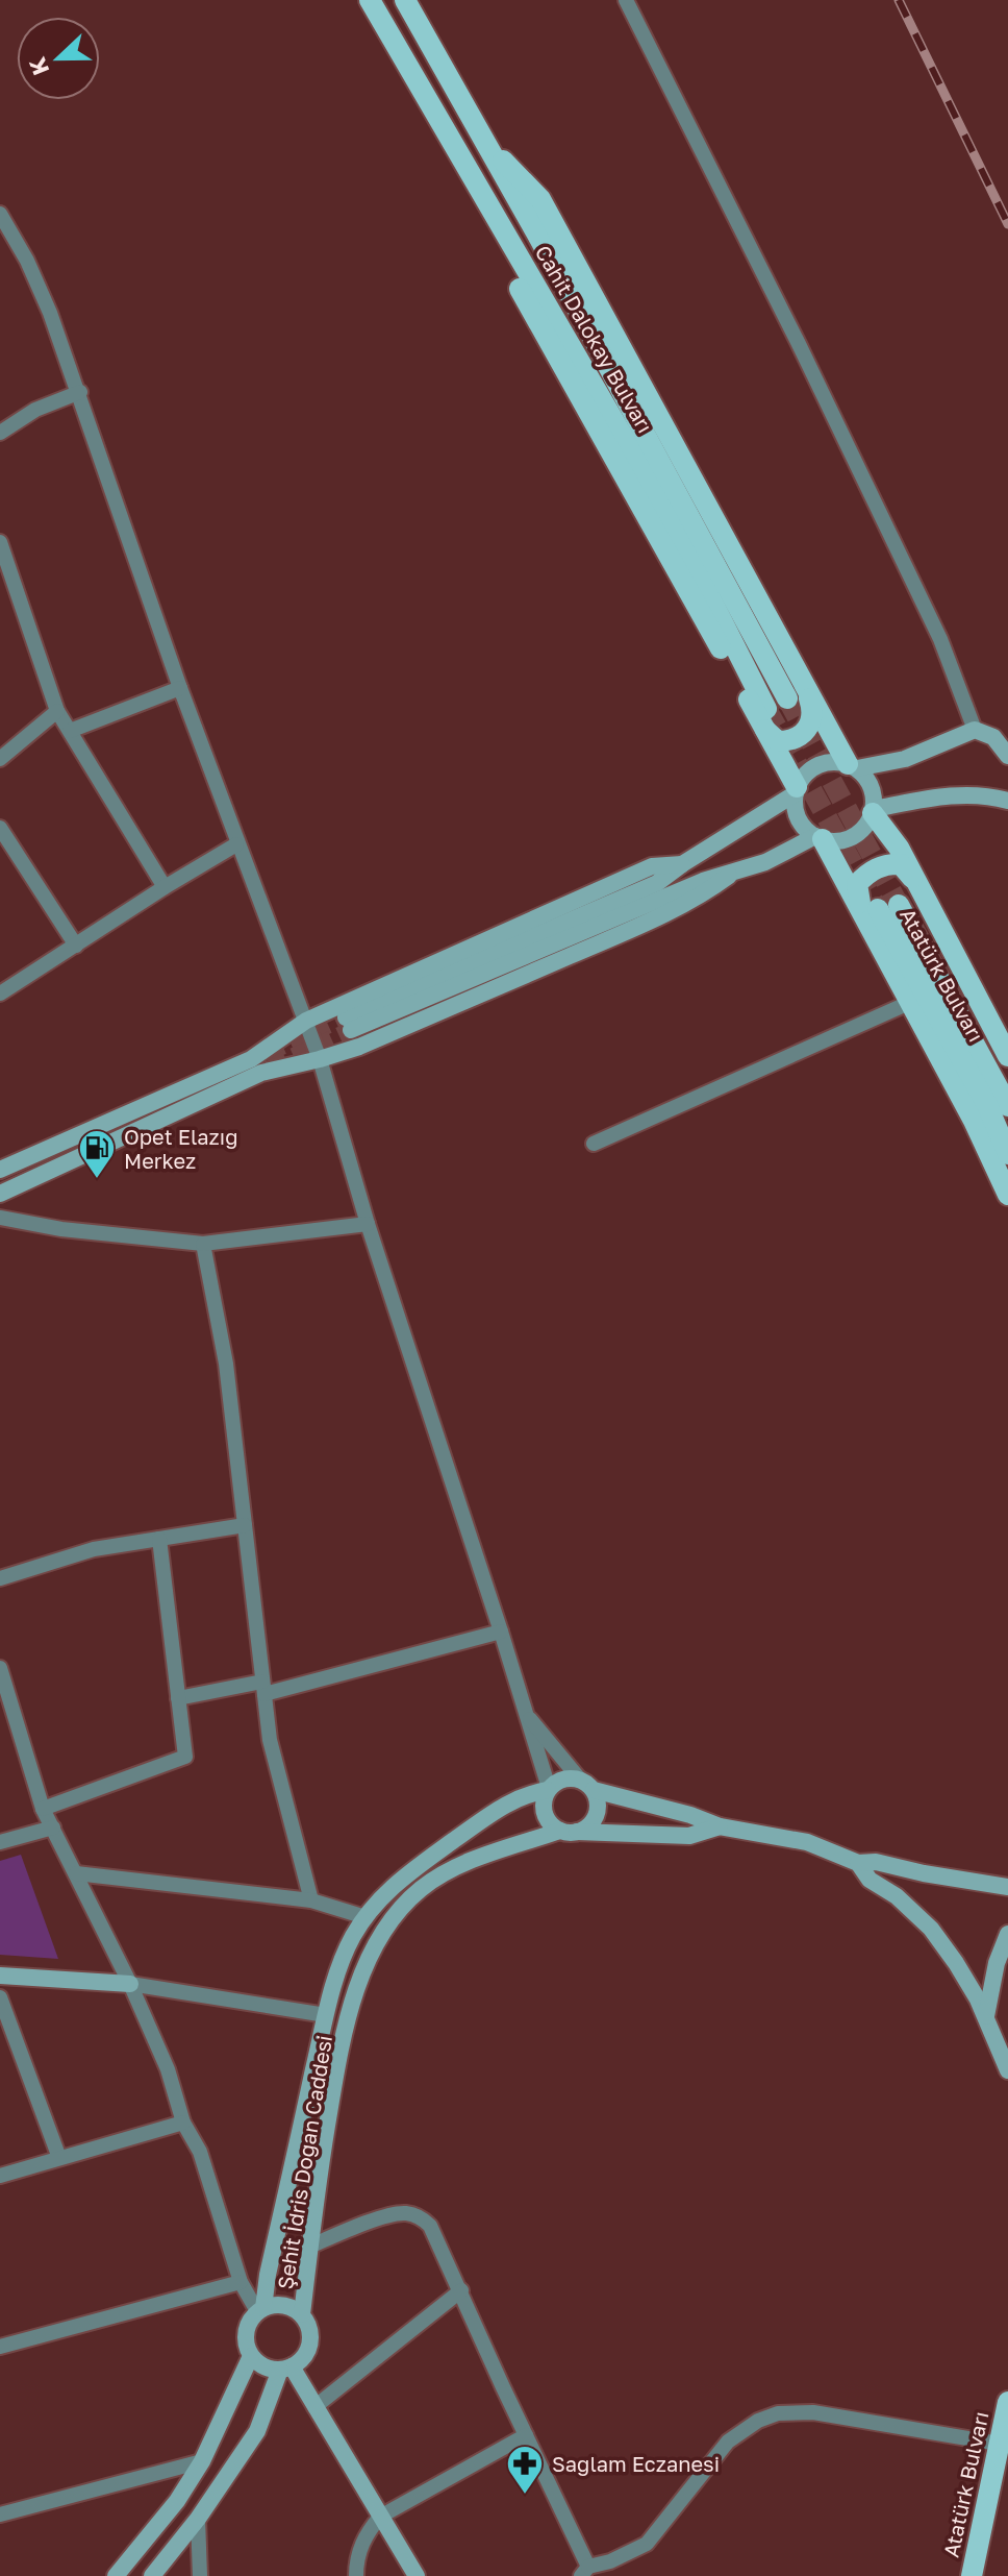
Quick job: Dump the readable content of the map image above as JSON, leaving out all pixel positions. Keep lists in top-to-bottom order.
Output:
{
  "streets": {
    "main road": ["Cahit Dalokay Bulvarı", "Atatürk Bulvarı", "Şehit İdris Doğan Caddesi"]
  },
  "places": {
    "fuel station": ["Opet Elazığ Merkez"],
    "pharmacy": ["Sağlam Eczanesi"]
  },
  "north": "left"
}
